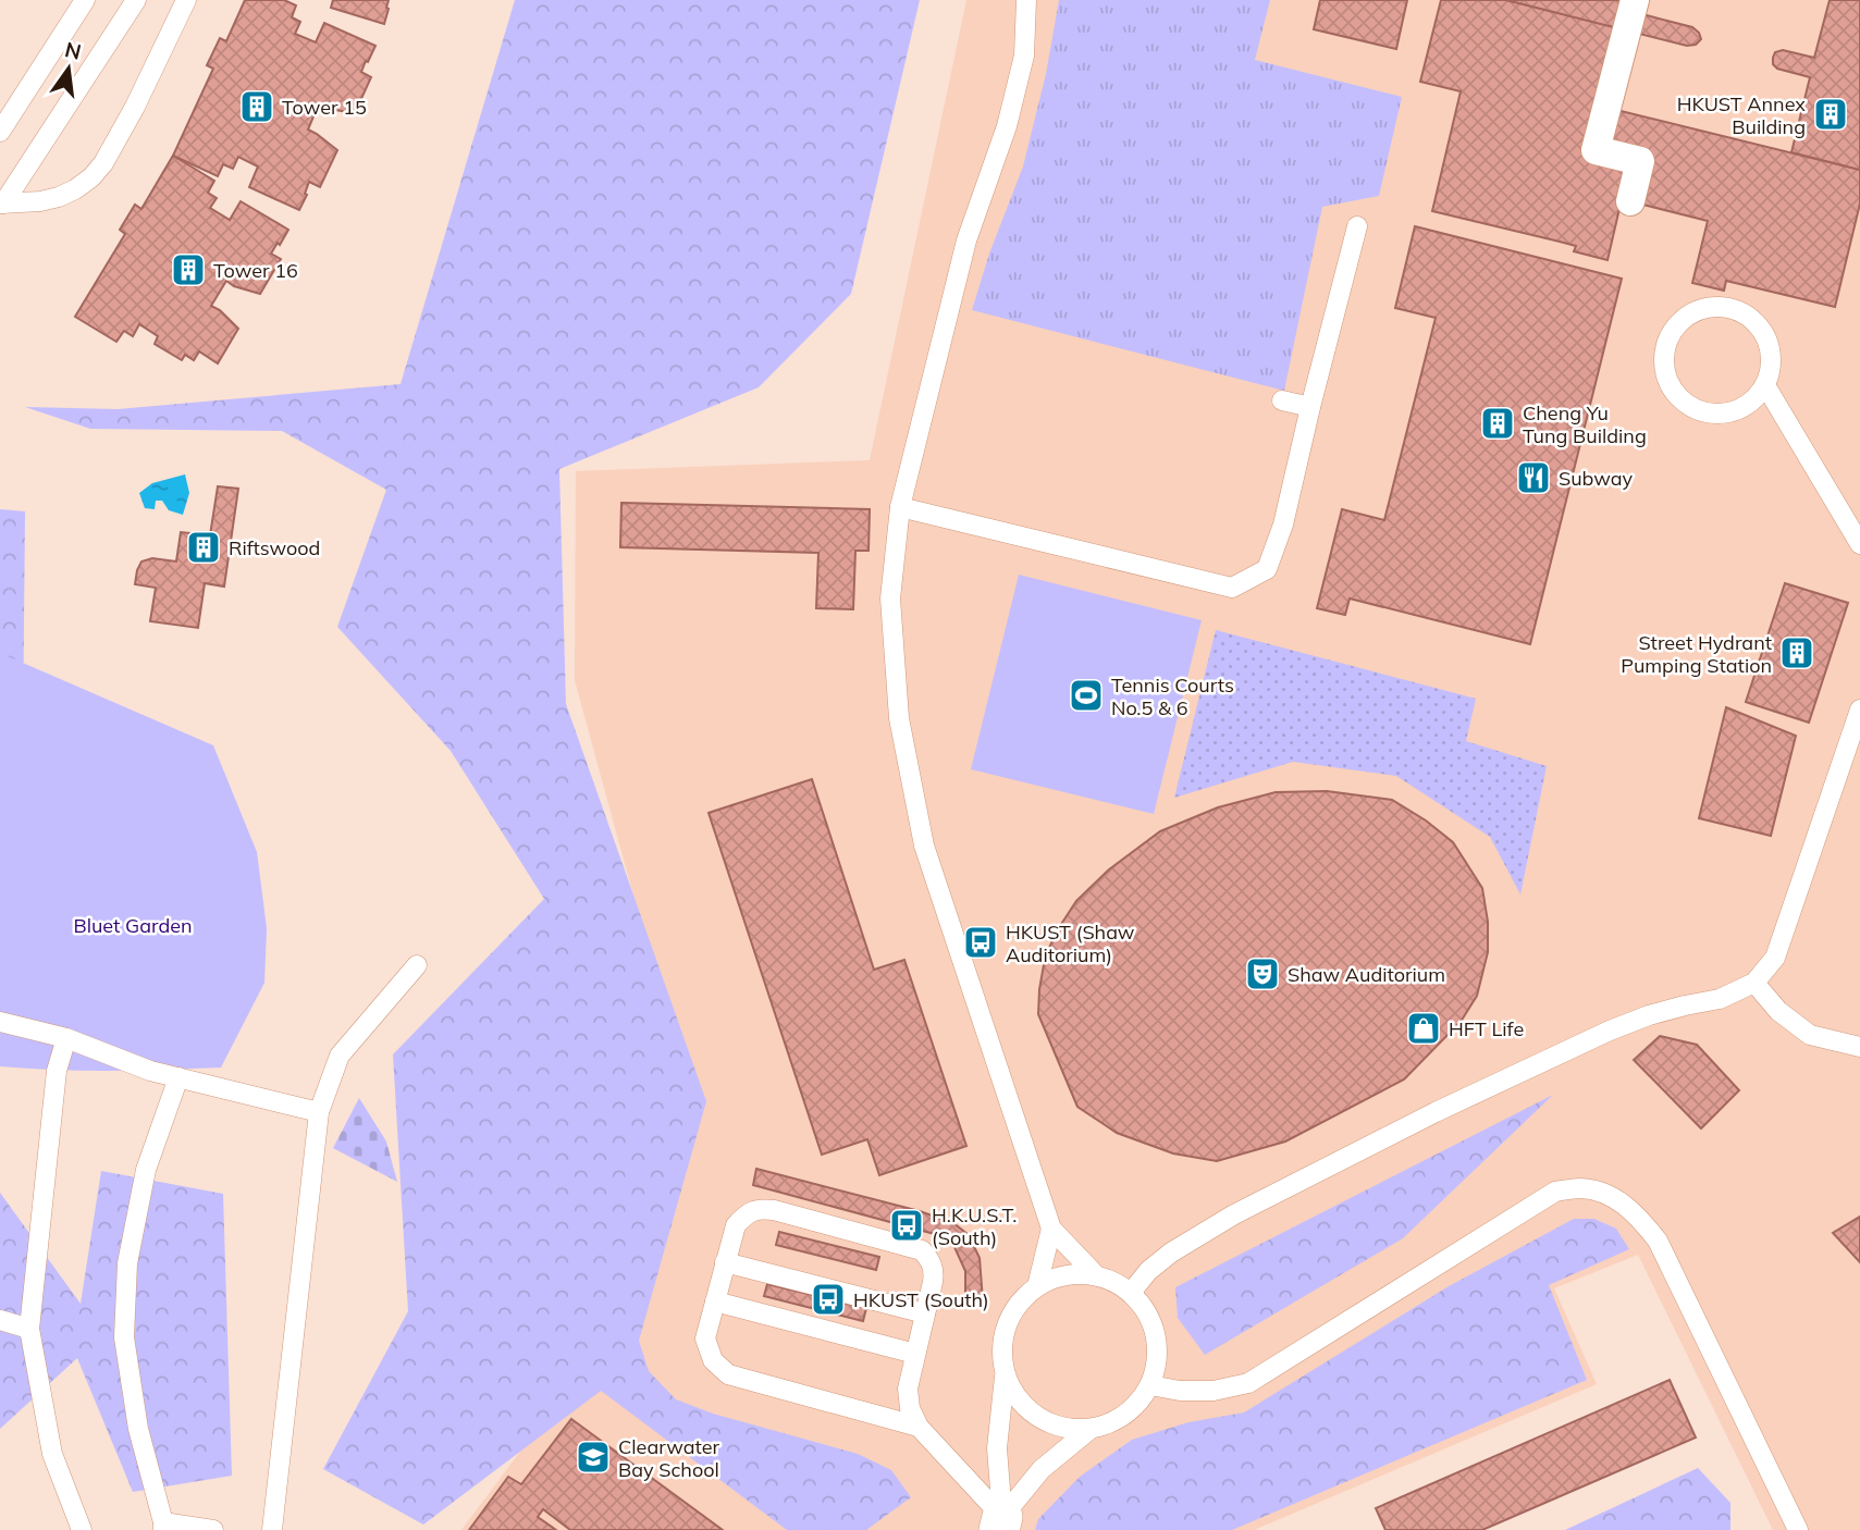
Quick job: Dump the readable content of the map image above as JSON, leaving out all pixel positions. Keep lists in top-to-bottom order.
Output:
{
  "parks": ["Bluet Garden"],
  "places": {
    "building": [
      "Tower 15",
      "HKUST Annex Building",
      "Tower 16",
      "Cheng Yu Tung Building",
      "Riftswood",
      "Street Hydrant Pumping Station"
    ],
    "restaurant": ["Subway"],
    "sports": ["Tennis Courts No.5 & 6"],
    "bus stop": ["HKUST (Shaw Auditorium)", "H.K.U.S.T. (South)", "HKUST (South)"],
    "theatre": ["Shaw Auditorium"],
    "shop": ["HFT Life"],
    "school or university": ["Clearwater Bay School"]
  },
  "north": "top"
}
